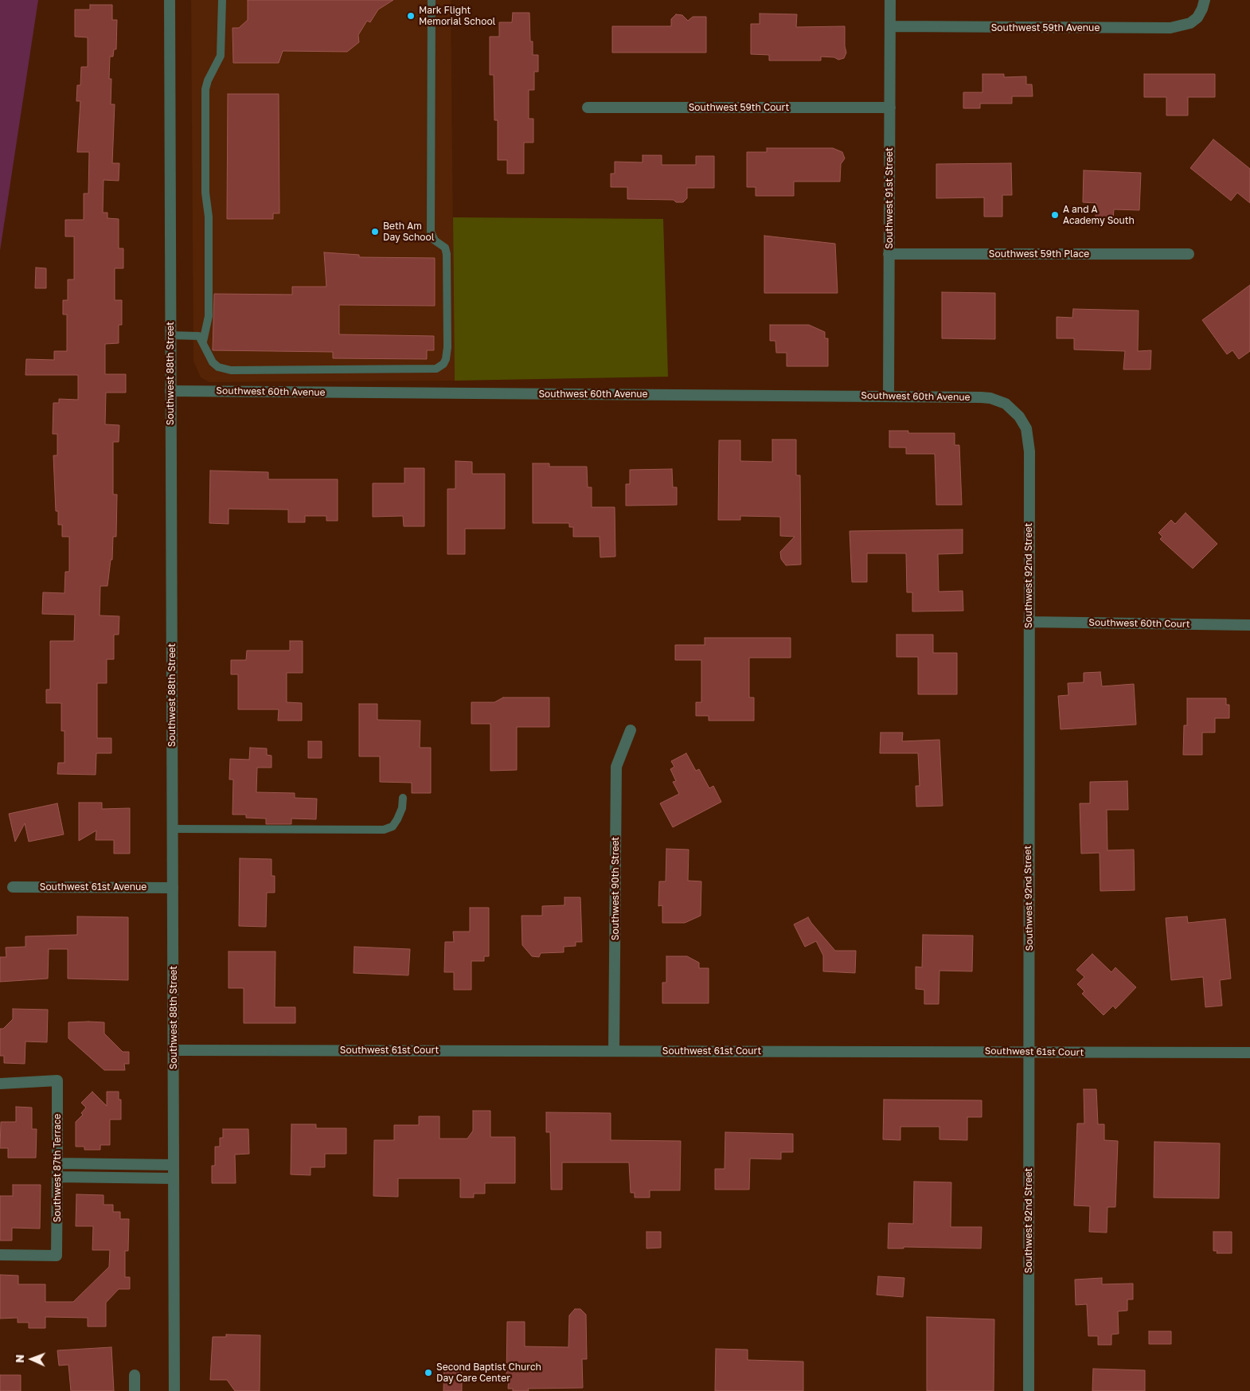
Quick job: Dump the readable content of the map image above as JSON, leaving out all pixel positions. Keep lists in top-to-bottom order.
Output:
{
  "streets": {
    "street": [
      "Southwest 59th Avenue",
      "Southwest 59th Court",
      "Southwest 91st Street",
      "Southwest 59th Place",
      "Southwest 88th Street",
      "Southwest 60th Avenue",
      "Southwest 92nd Street",
      "Southwest 60th Court",
      "Southwest 61st Avenue",
      "Southwest 90th Street",
      "Southwest 61st Court",
      "Southwest 87th Terrace"
    ]
  },
  "crossings": [
    ["Southwest 59th Avenue", "Southwest 91st Street"],
    ["Southwest 59th Court", "Southwest 91st Street"],
    ["Southwest 91st Street", "Southwest 59th Place"],
    ["Southwest 91st Street", "Southwest 60th Avenue"],
    ["Southwest 88th Street", "Southwest 60th Avenue"],
    ["Southwest 88th Street", "Southwest 61st Avenue"],
    ["Southwest 88th Street", "Southwest 61st Court"],
    ["Southwest 60th Avenue", "Southwest 92nd Street"],
    ["Southwest 92nd Street", "Southwest 60th Court"],
    ["Southwest 92nd Street", "Southwest 61st Court"],
    ["Southwest 90th Street", "Southwest 61st Court"]
  ],
  "places": [
    "Mark Flight Memorial School",
    "A and A Academy South",
    "Beth Am Day School",
    "Second Baptist Church Day Care Center"
  ],
  "north": "left"
}
